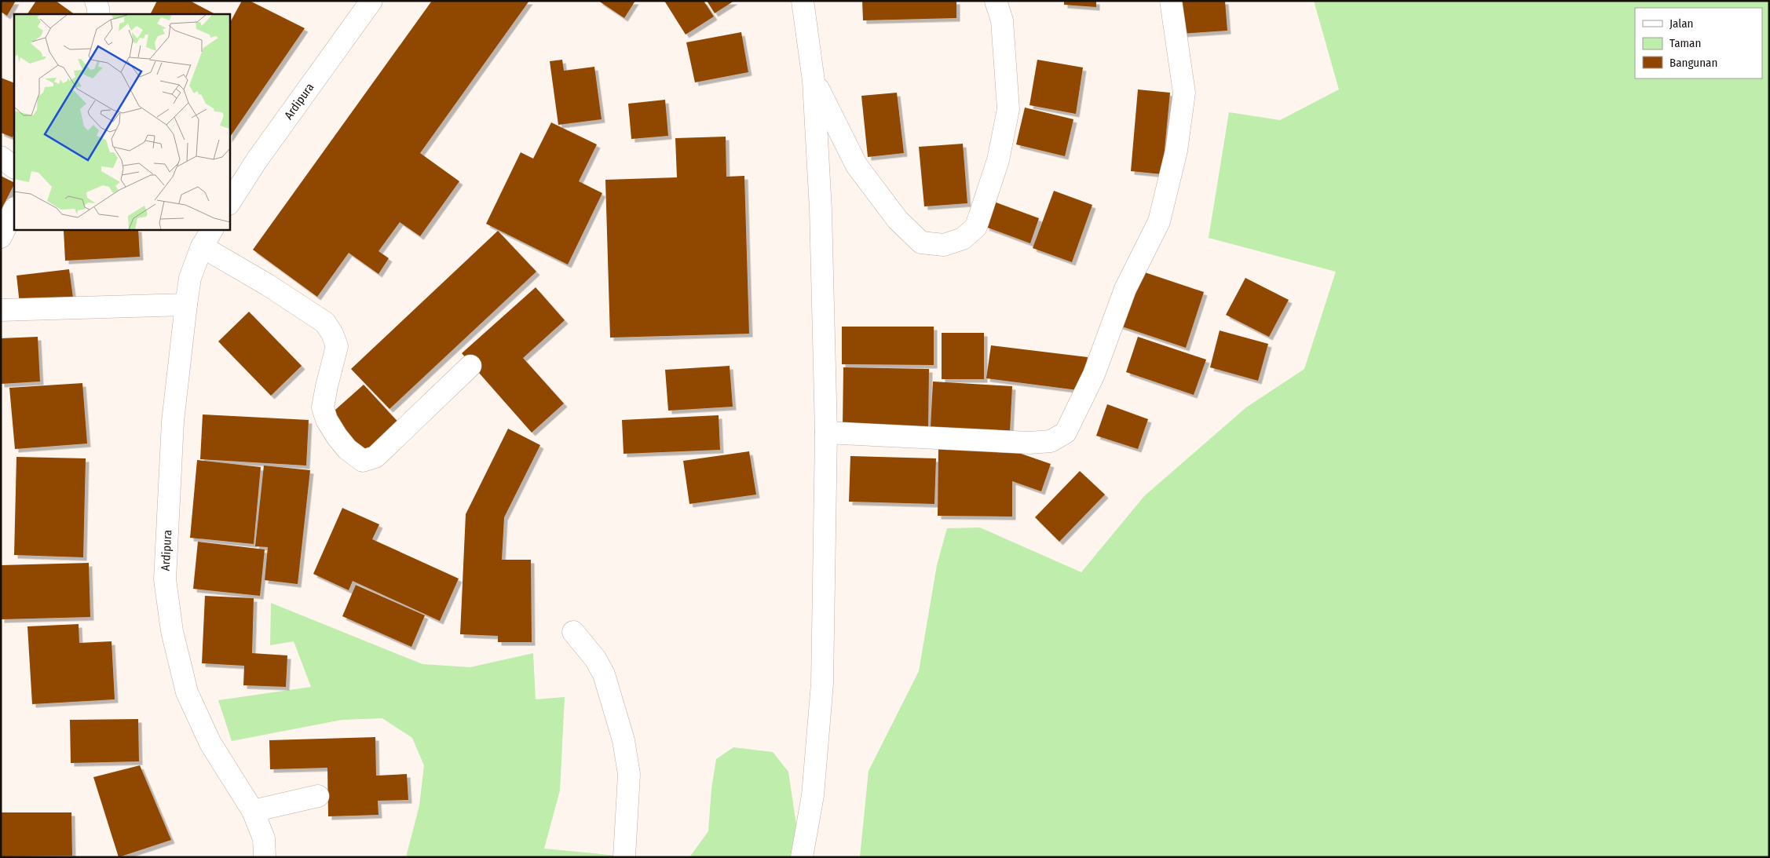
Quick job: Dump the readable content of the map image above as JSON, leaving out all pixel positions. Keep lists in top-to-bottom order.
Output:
{
  "streets": {
    "street": ["Ardipura"]
  },
  "legend": ["Jalan", "Taman", "Bangunan"]
}
